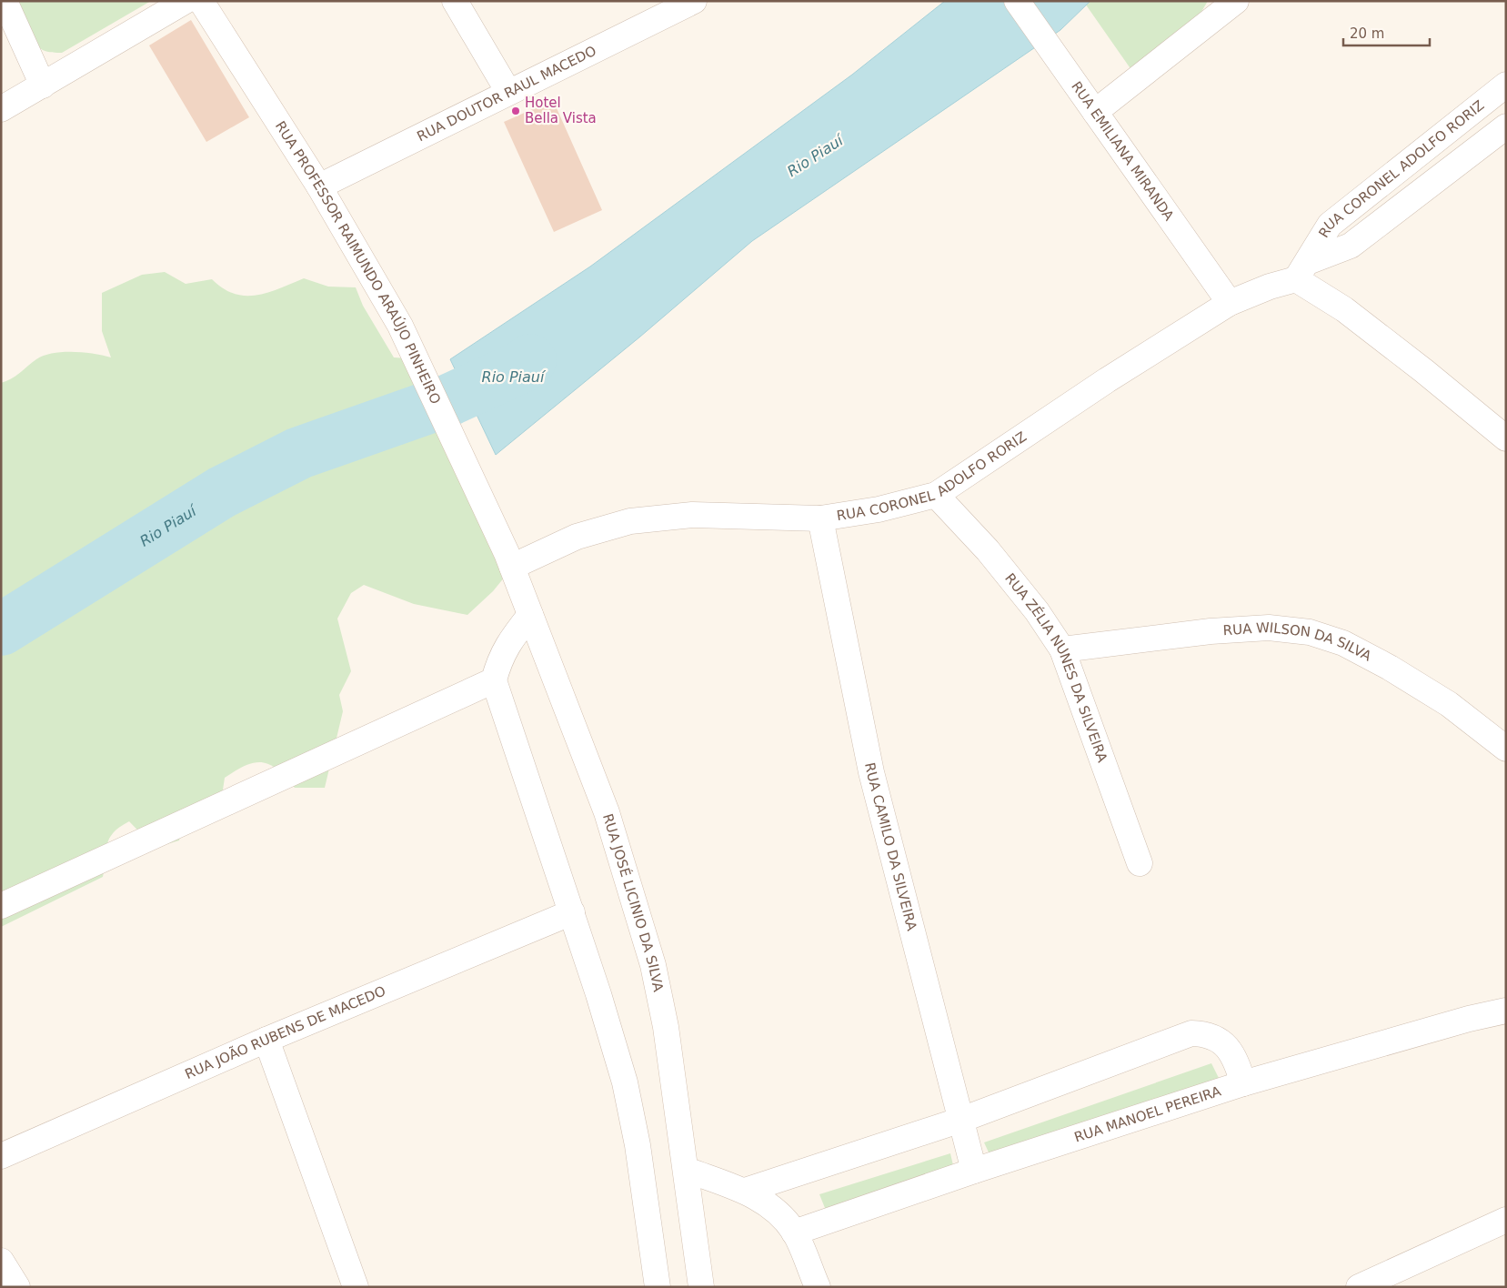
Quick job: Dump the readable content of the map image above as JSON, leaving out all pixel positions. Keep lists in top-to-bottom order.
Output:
{
  "streets": {
    "street": [
      "RUA DOUTOR RAUL MACEDO",
      "RUA EMILIANA MIRANDA",
      "RUA CORONEL ADOLFO RORIZ",
      "RUA PROFESSOR RAIMUNDO ARAÚJO PINHEIRO",
      "RUA WILSON DA SILVA",
      "RUA ZÉLIA NUNES DA SILVEIRA",
      "RUA CAMILO DA SILVEIRA",
      "RUA JOSÉ LICINIO DA SILVA",
      "RUA JOÃO RUBENS DE MACEDO",
      "RUA MANOEL PEREIRA"
    ]
  },
  "crossings": [
    ["RUA DOUTOR RAUL MACEDO", "RUA PROFESSOR RAIMUNDO ARAÚJO PINHEIRO"],
    ["RUA EMILIANA MIRANDA", "RUA CORONEL ADOLFO RORIZ"],
    ["RUA CORONEL ADOLFO RORIZ", "RUA ZÉLIA NUNES DA SILVEIRA"],
    ["RUA CORONEL ADOLFO RORIZ", "RUA CAMILO DA SILVEIRA"],
    ["RUA CORONEL ADOLFO RORIZ", "RUA JOSÉ LICINIO DA SILVA"],
    ["RUA PROFESSOR RAIMUNDO ARAÚJO PINHEIRO", "RUA JOSÉ LICINIO DA SILVA"],
    ["RUA WILSON DA SILVA", "RUA ZÉLIA NUNES DA SILVEIRA"],
    ["RUA CAMILO DA SILVEIRA", "RUA MANOEL PEREIRA"]
  ],
  "water": ["Rio Piauí"],
  "places": ["Hotel Bella Vista"],
  "scale_bar": "20 m"
}
